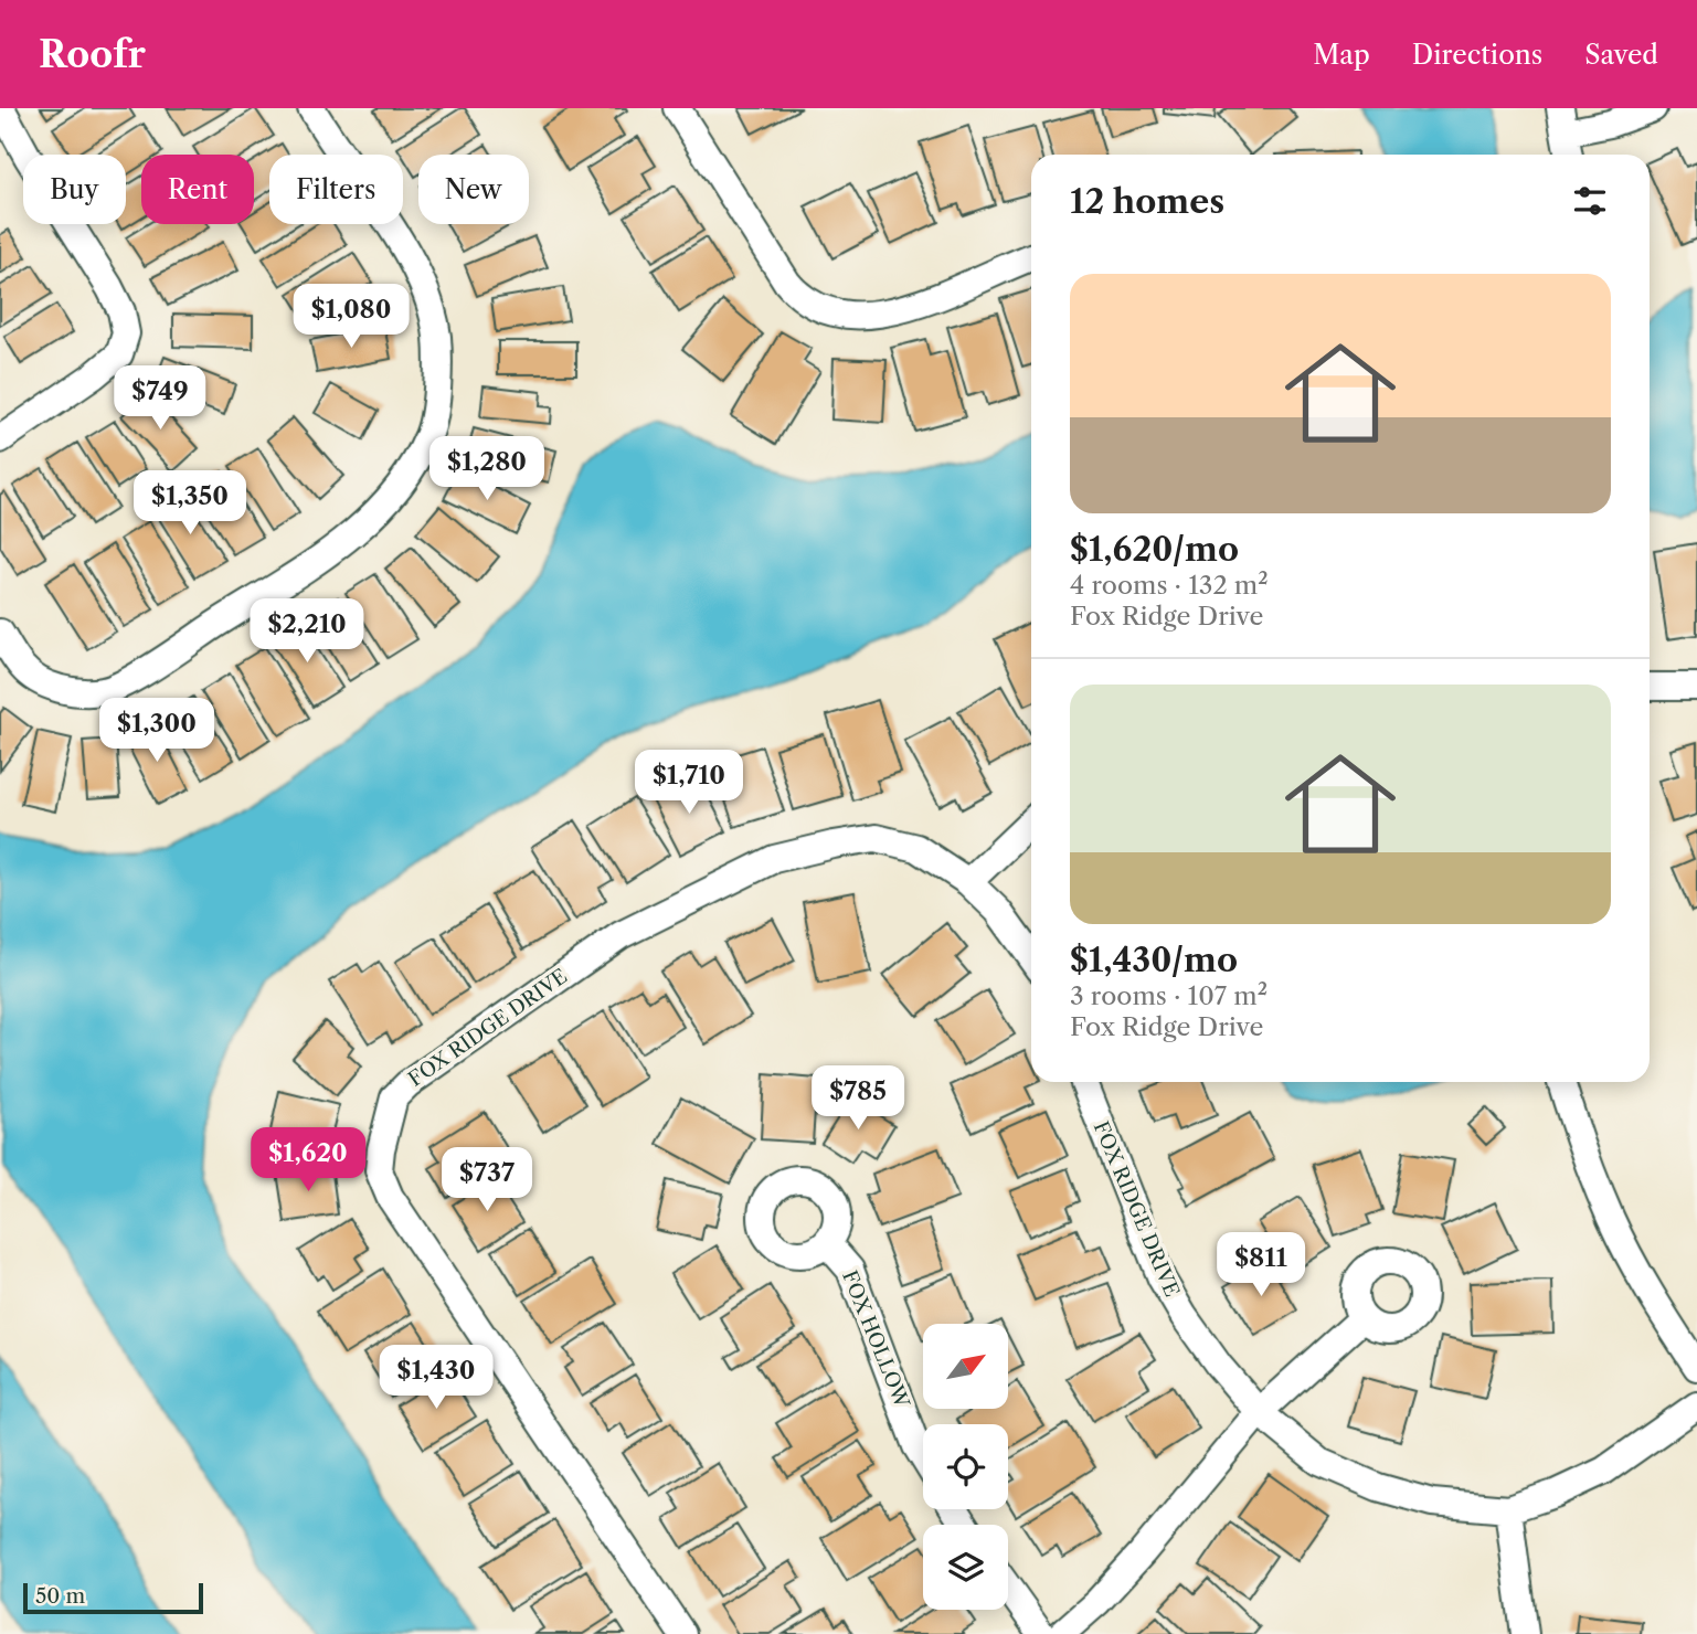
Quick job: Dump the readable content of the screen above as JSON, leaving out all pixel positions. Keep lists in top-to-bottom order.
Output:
{
  "streets": {
    "street": ["FOX RIDGE DRIVE", "FOX HOLLOW"]
  },
  "scale_bar": "50 m",
  "north": "top right",
  "page": {
    "header": "Roofr",
    "nav": ["Map", "Directions", "Saved"],
    "chip": [
      "Buy",
      "Rent",
      "Filters",
      "New"
    ],
    "heading": "12 homes",
    "list": [
      {
        "name": "$1,620/mo",
        "note": "4 rooms · 132 m² · Fox Ridge Drive"
      },
      {
        "name": "$1,430/mo",
        "note": "3 rooms · 107 m² · Fox Ridge Drive"
      }
    ],
    "price": [
      "$1,080",
      "$749",
      "$1,280",
      "$1,350",
      "$2,210",
      "$1,300",
      "$1,710",
      "$785",
      "$1,620",
      "$737",
      "$811",
      "$1,430"
    ],
    "scale": "50 m"
  }
}
